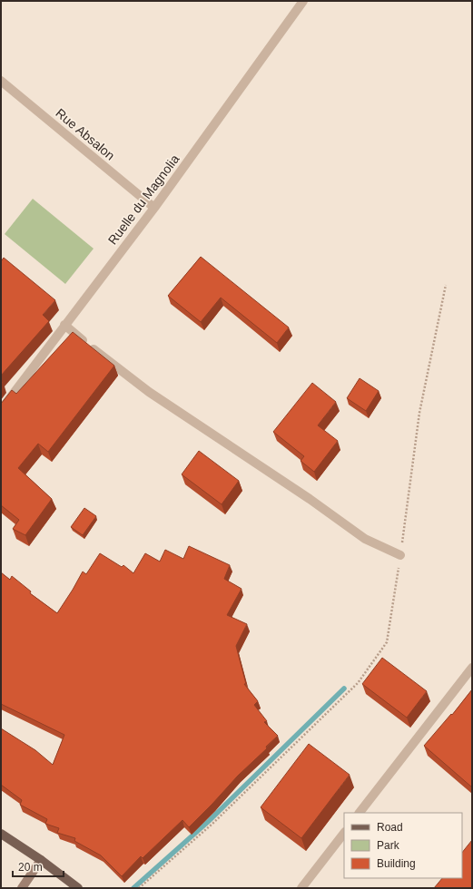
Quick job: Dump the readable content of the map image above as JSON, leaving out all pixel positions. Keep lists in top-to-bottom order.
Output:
{
  "streets": {
    "street": ["Rue Absalon", "Ruelle du Magnolia"]
  },
  "crossings": [
    ["Rue Absalon", "Ruelle du Magnolia"]
  ],
  "legend": ["Road", "Park", "Building"],
  "scale_bar": "20 m"
}
